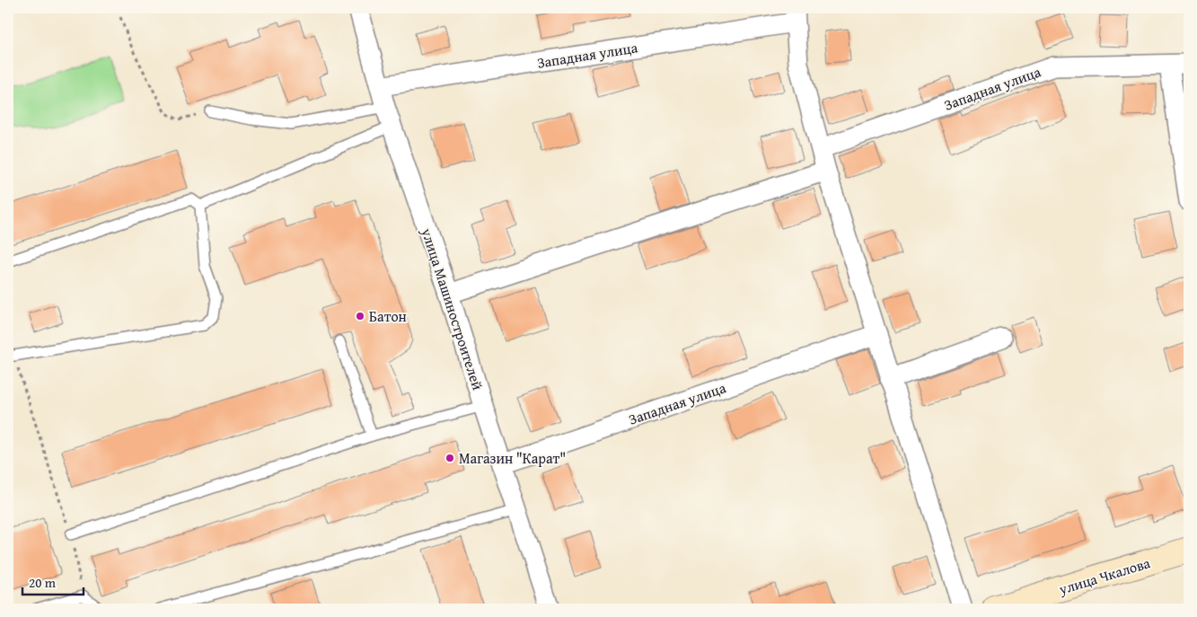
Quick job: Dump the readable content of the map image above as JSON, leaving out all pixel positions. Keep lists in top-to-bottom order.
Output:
{
  "streets": {
    "main road": ["улица Чкалова"],
    "street": ["Западная улица", "улица Машиностроителей"]
  },
  "crossings": [
    ["Западная улица", "улица Машиностроителей"]
  ],
  "places": ["Батон", "Магазин \"Карат\""],
  "scale_bar": "20 m"
}
